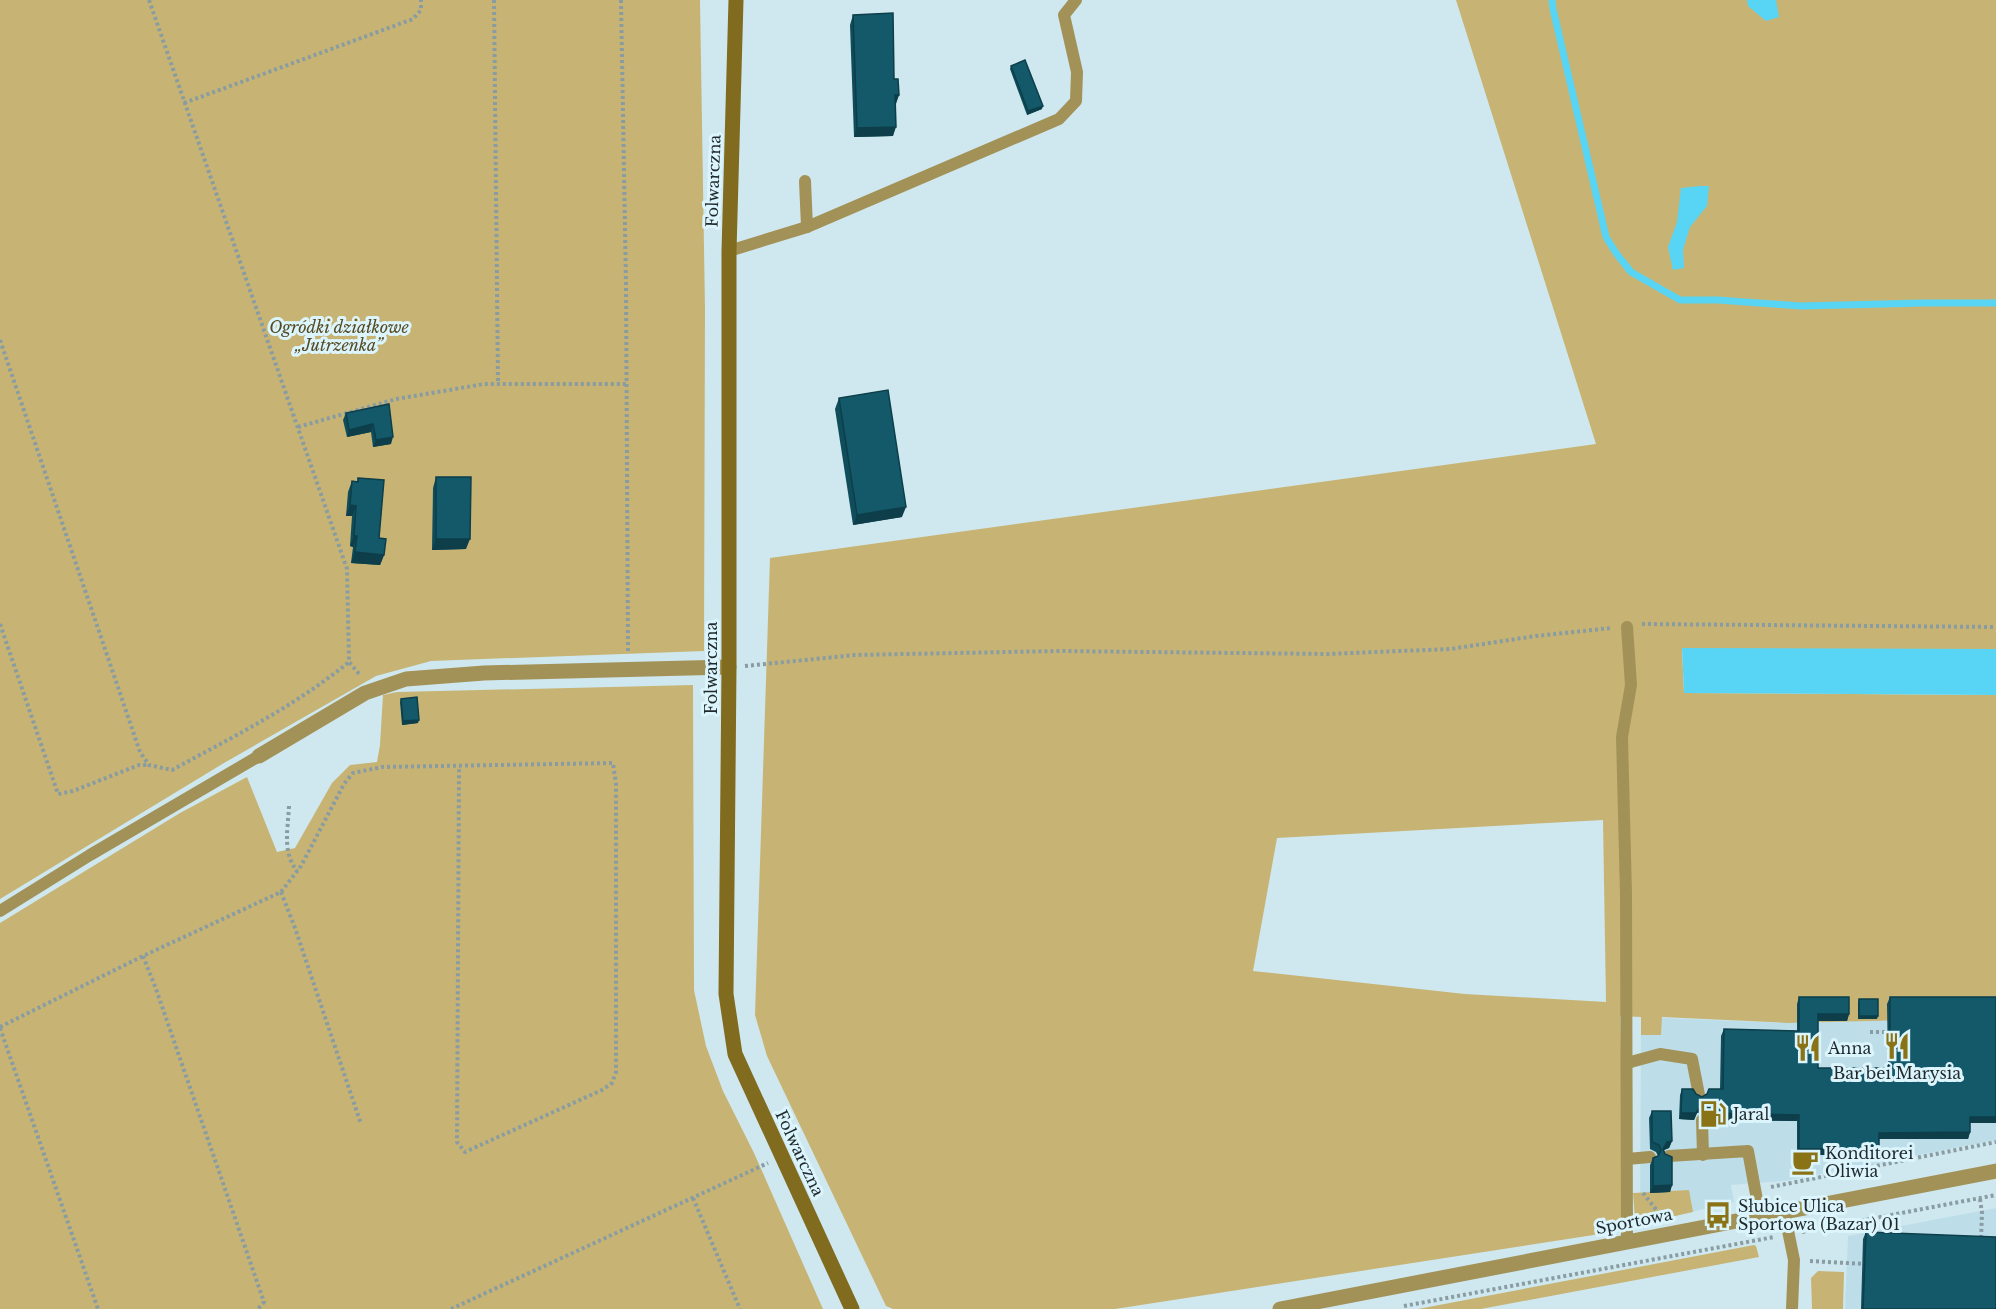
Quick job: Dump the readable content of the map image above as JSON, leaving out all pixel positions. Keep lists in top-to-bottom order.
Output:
{
  "streets": {
    "street": ["Folwarczna", "Sportowa"]
  },
  "parks": ["Ogródki działkowe „Jutrzenka”"],
  "places": {
    "restaurant": ["Bar bei Marysia", "Anna"],
    "fuel station": ["Jaral"],
    "cafe": ["Konditorei Oliwia"],
    "bus stop": ["Słubice Ulica Sportowa (Bazar) 01"]
  }
}
